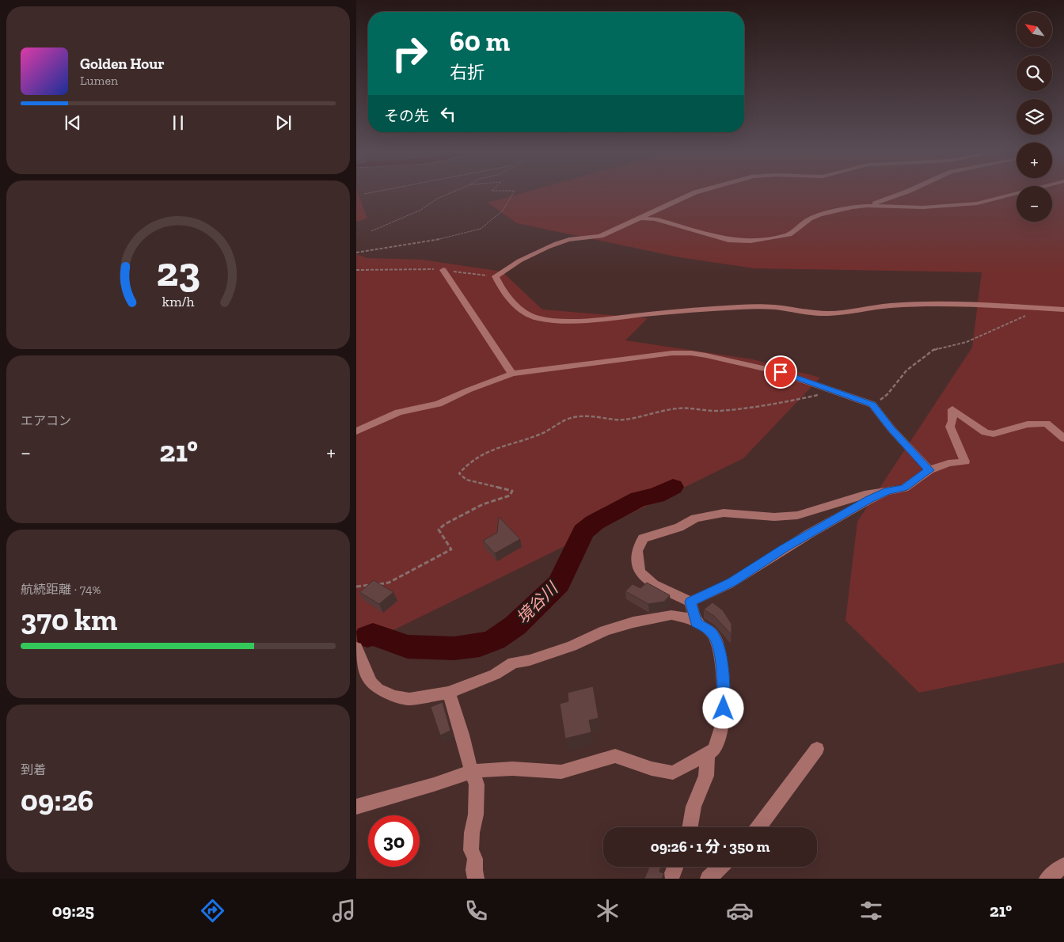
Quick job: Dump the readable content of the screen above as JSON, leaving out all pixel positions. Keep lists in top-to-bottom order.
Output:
{
  "water": ["境谷川"],
  "north": "top left",
  "page": {
    "map_buttons": ["+", "−"],
    "turn": ["60 m", "右折"],
    "song": ["Golden Hour", "Lumen"],
    "then": "その先",
    "tile": [
      "エアコン",
      ["航続距離 · 74%", "370 km"],
      ["到着", "09:26"]
    ],
    "heat": ["−", "21°", "+"],
    "limit": "30",
    "trip": "09:26 · 1 分 · 350 m",
    "tabs": ["09:25", "21°"],
    "gauge": ["23", "km/h"]
  }
}
